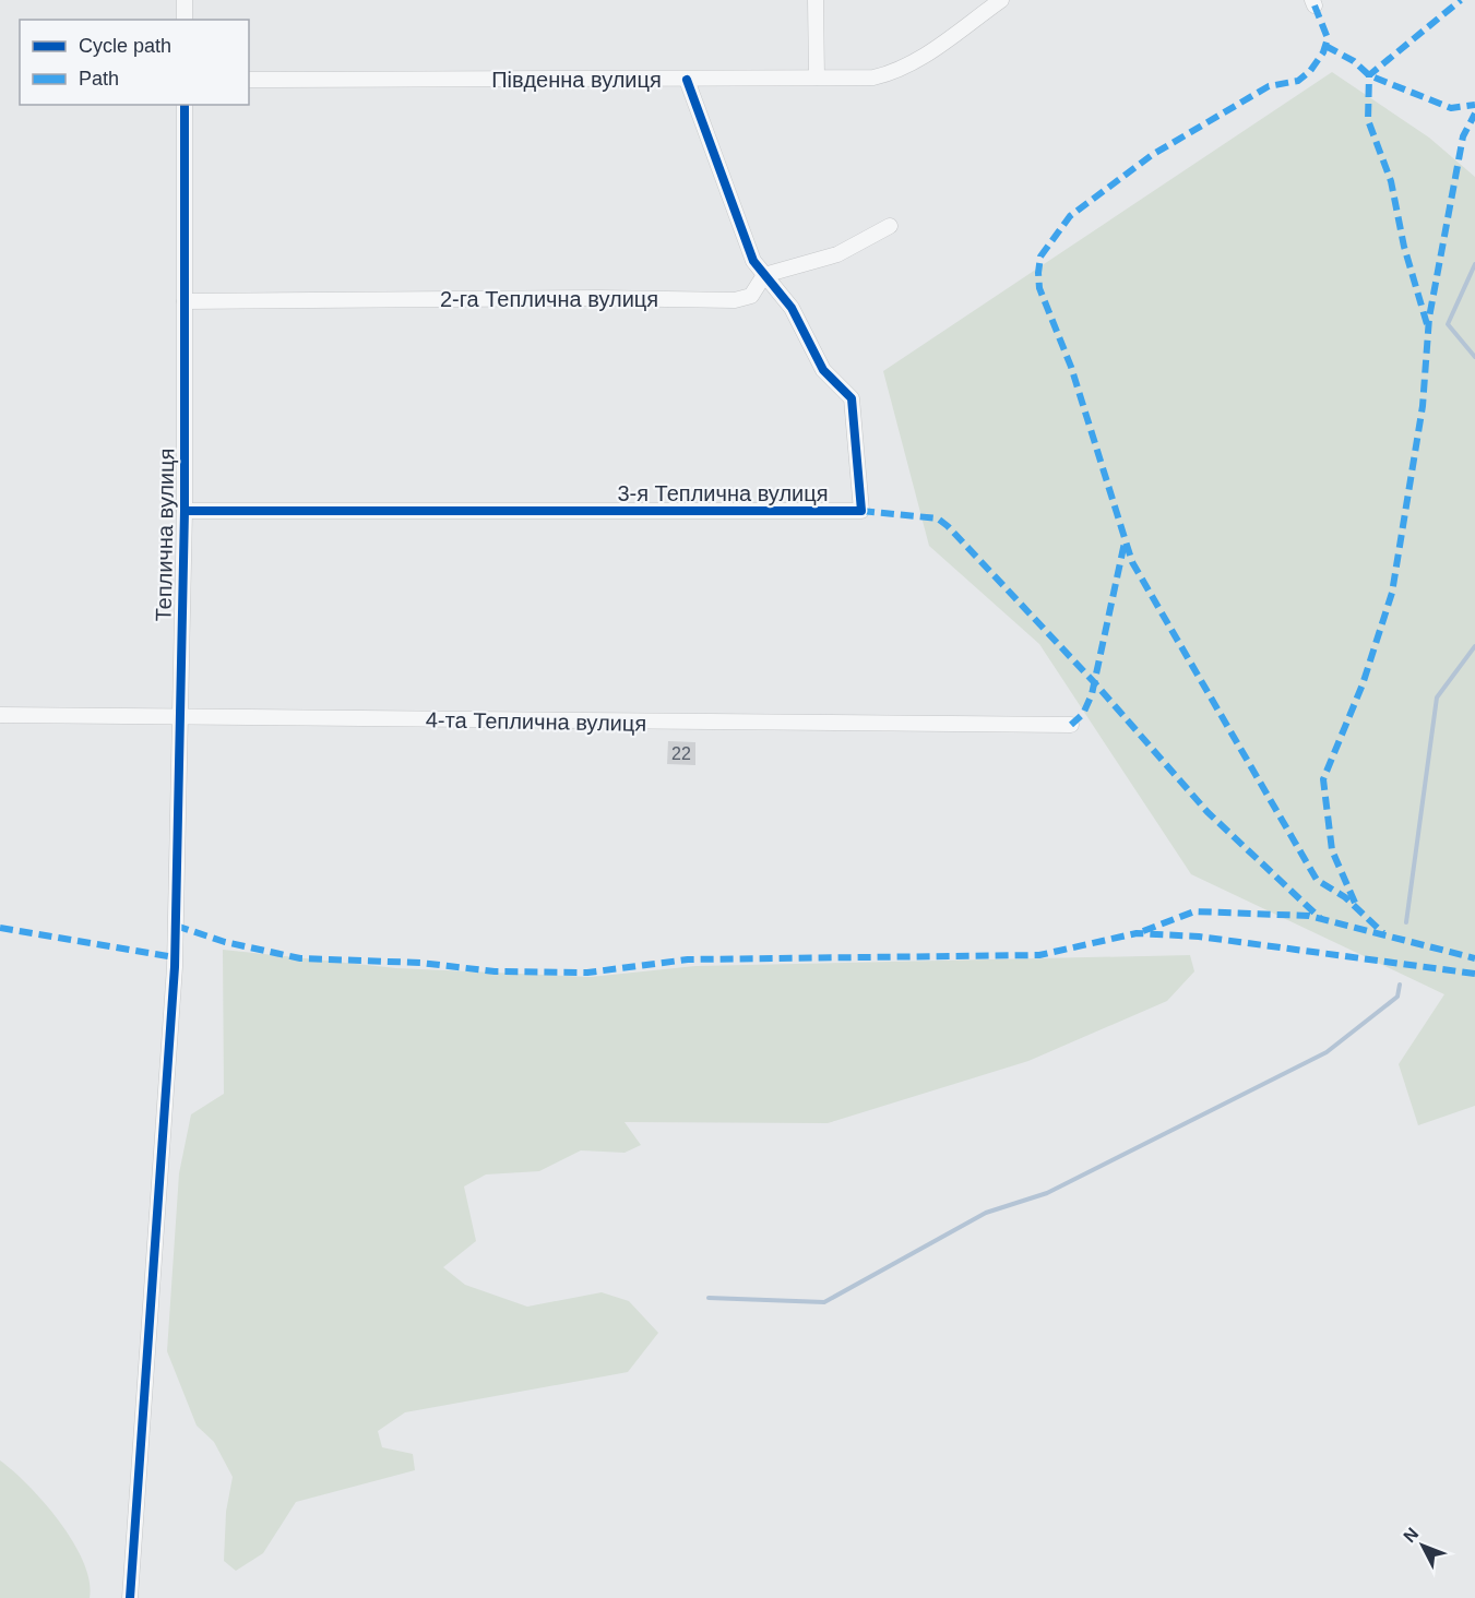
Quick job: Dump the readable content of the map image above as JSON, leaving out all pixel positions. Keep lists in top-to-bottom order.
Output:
{
  "streets": {
    "street": [
      "Південна вулиця",
      "2-га Теплична вулиця",
      "3-я Теплична вулиця",
      "Теплична вулиця",
      "4-та Теплична вулиця"
    ]
  },
  "crossings": [
    ["Південна вулиця", "3-я Теплична вулиця"],
    ["2-га Теплична вулиця", "3-я Теплична вулиця"],
    ["2-га Теплична вулиця", "Теплична вулиця"],
    ["3-я Теплична вулиця", "Теплична вулиця"],
    ["Теплична вулиця", "4-та Теплична вулиця"]
  ],
  "house_numbers": ["22"],
  "legend": ["Cycle path", "Path"],
  "north": "top left"
}
